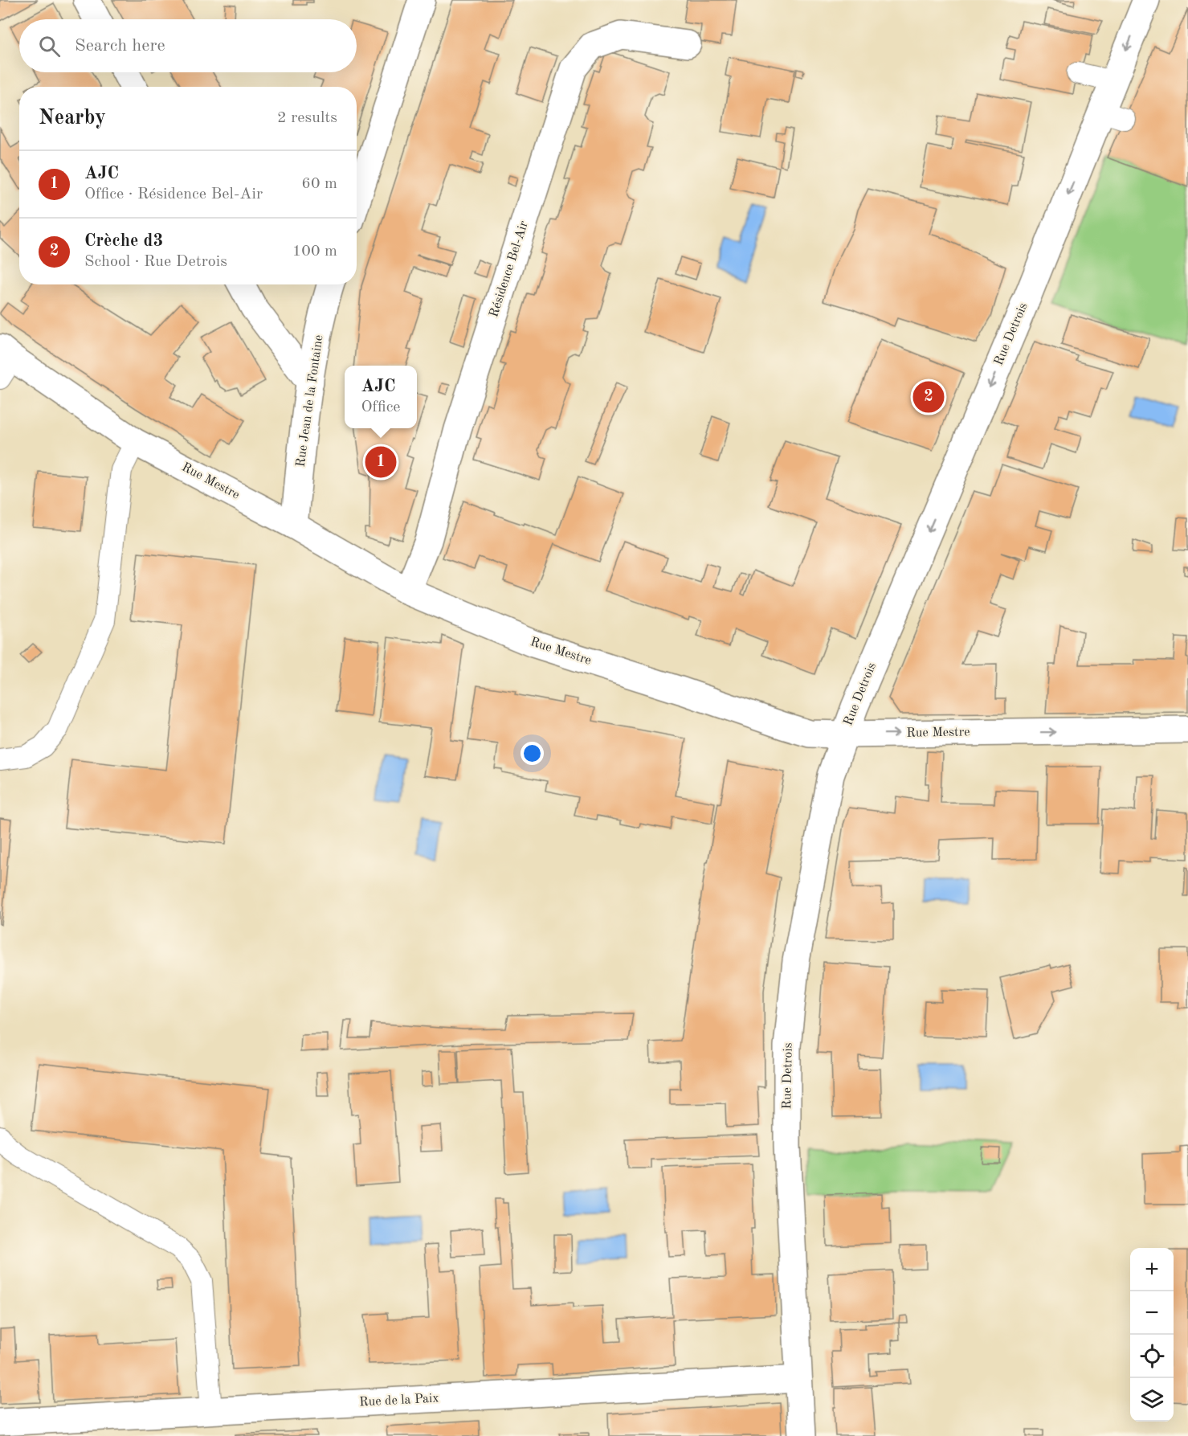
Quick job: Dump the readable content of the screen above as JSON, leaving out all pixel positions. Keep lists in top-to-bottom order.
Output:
{
  "streets": {
    "street": [
      "Résidence Bel-Air",
      "Rue Detrois",
      "Rue Jean de la Fontaine",
      "Rue Mestre",
      "Rue de la Paix"
    ]
  },
  "crossings": [
    ["Résidence Bel-Air", "Rue Mestre"],
    ["Rue Detrois", "Rue Mestre"],
    ["Rue Detrois", "Rue de la Paix"],
    ["Rue Jean de la Fontaine", "Rue Mestre"]
  ],
  "one_way": ["Rue Detrois"],
  "page": {
    "search": "Search here",
    "heading": ["Nearby", "2 results"],
    "list": [
      {
        "mark": "1",
        "name": "AJC",
        "note": "Office · Résidence Bel-Air",
        "value": "60 m"
      },
      {
        "mark": "2",
        "name": "Crèche d3",
        "note": "School · Rue Detrois",
        "value": "100 m"
      }
    ],
    "popup": ["AJC", "Office"],
    "pins": ["2", "1"],
    "map_buttons": ["+", "−"]
  }
}
